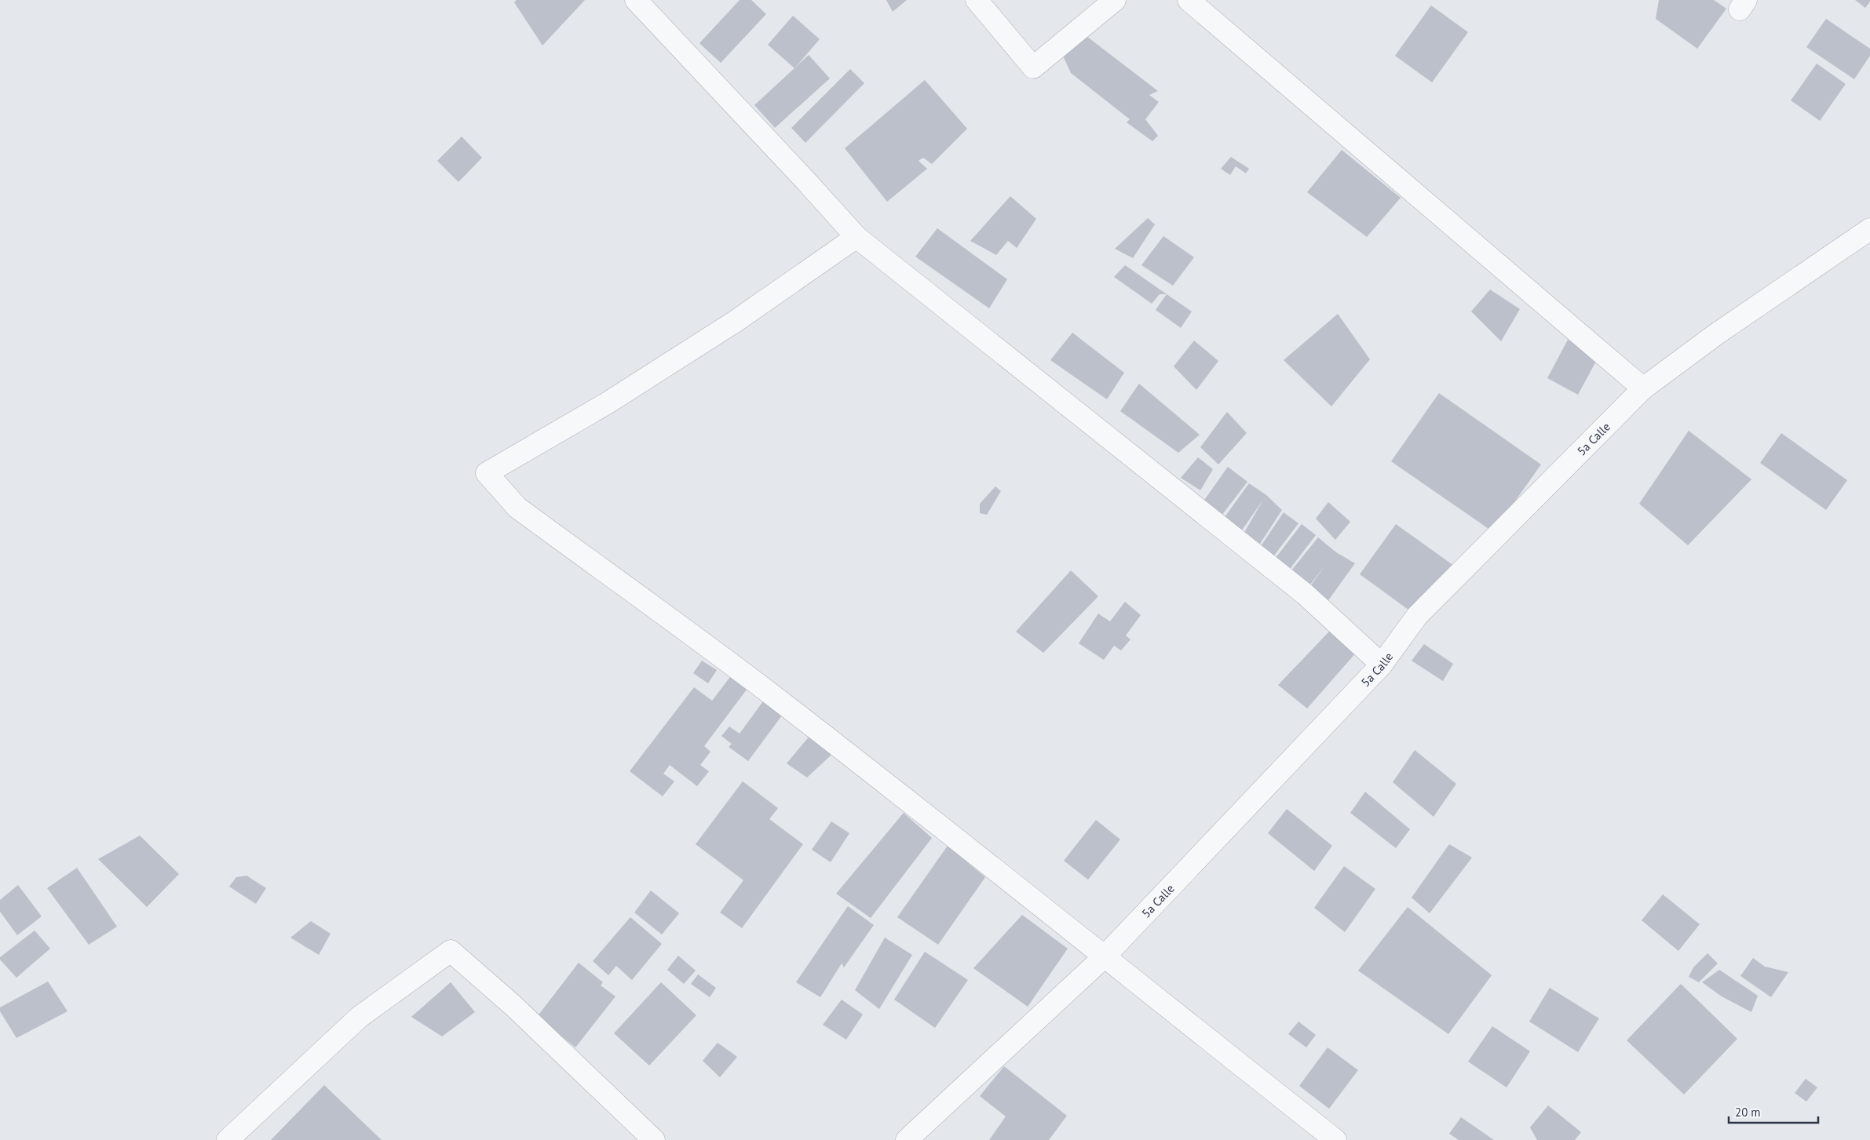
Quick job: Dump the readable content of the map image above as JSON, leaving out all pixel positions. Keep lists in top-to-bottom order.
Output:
{
  "streets": {
    "street": ["5a Calle"]
  },
  "scale_bar": "20 m"
}
